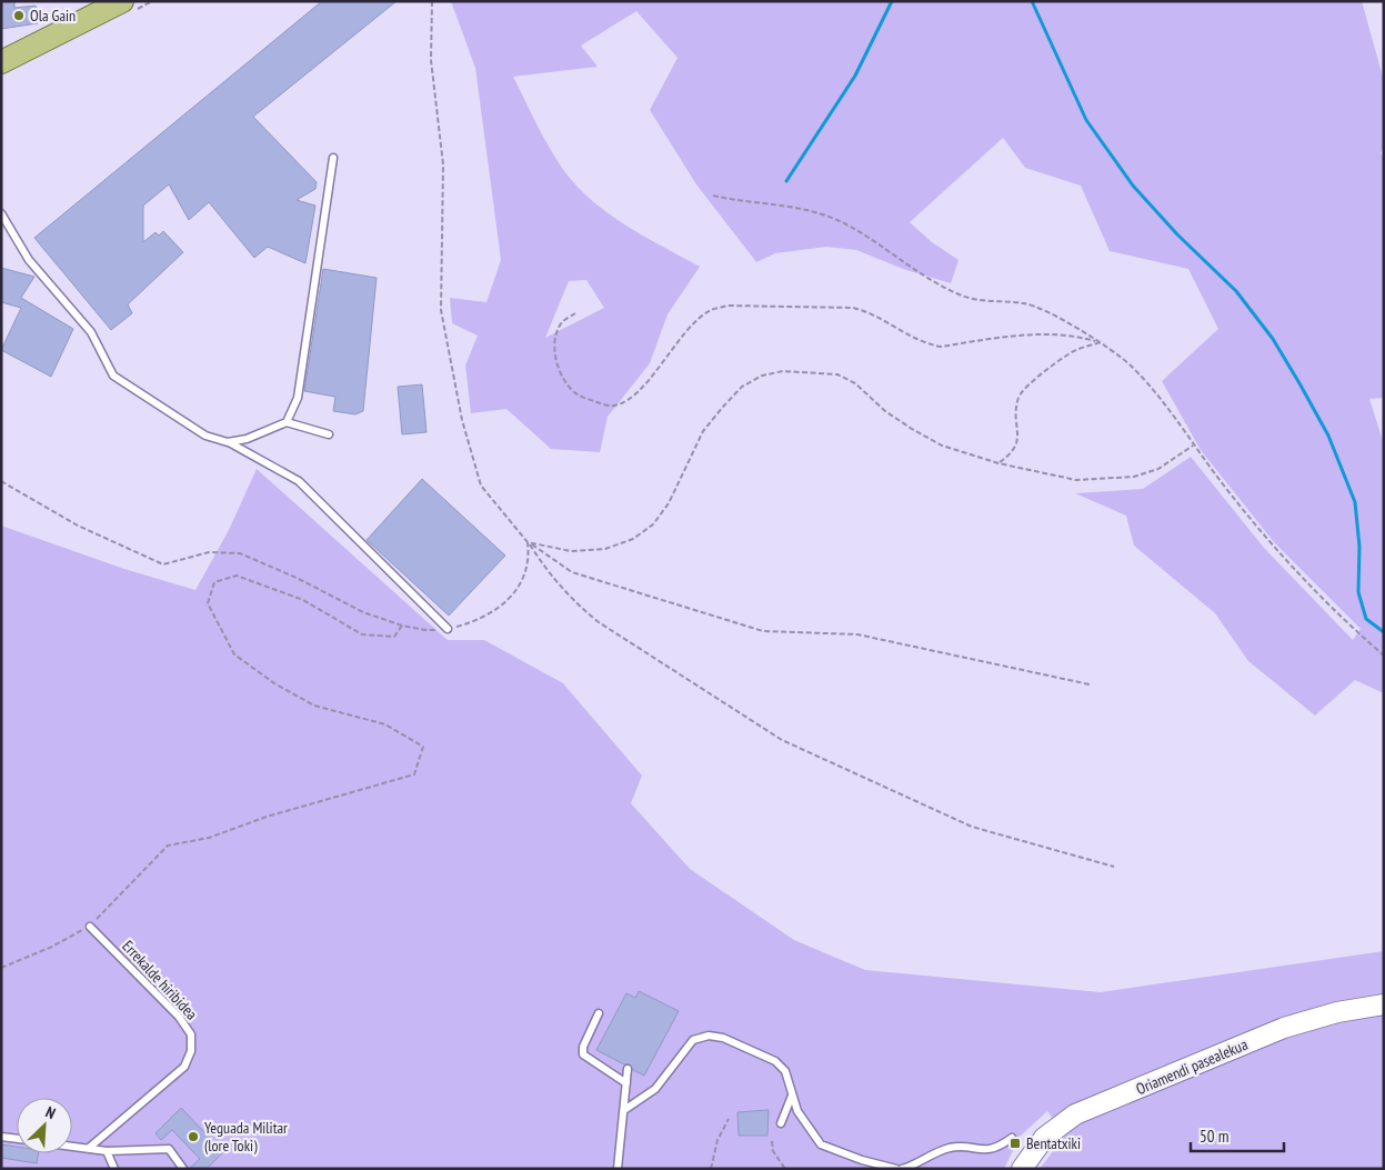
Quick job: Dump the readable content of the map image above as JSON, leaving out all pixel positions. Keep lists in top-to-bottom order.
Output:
{
  "streets": {
    "main road": ["Oriamendi pasealekua"],
    "lane": ["Errekalde hiribidea"]
  },
  "places": {
    "other": ["Ola Gain", "Yeguada Militar (lore Toki)"],
    "transit": ["Bentatxiki"]
  },
  "scale_bar": "50 m",
  "north": "top right"
}
